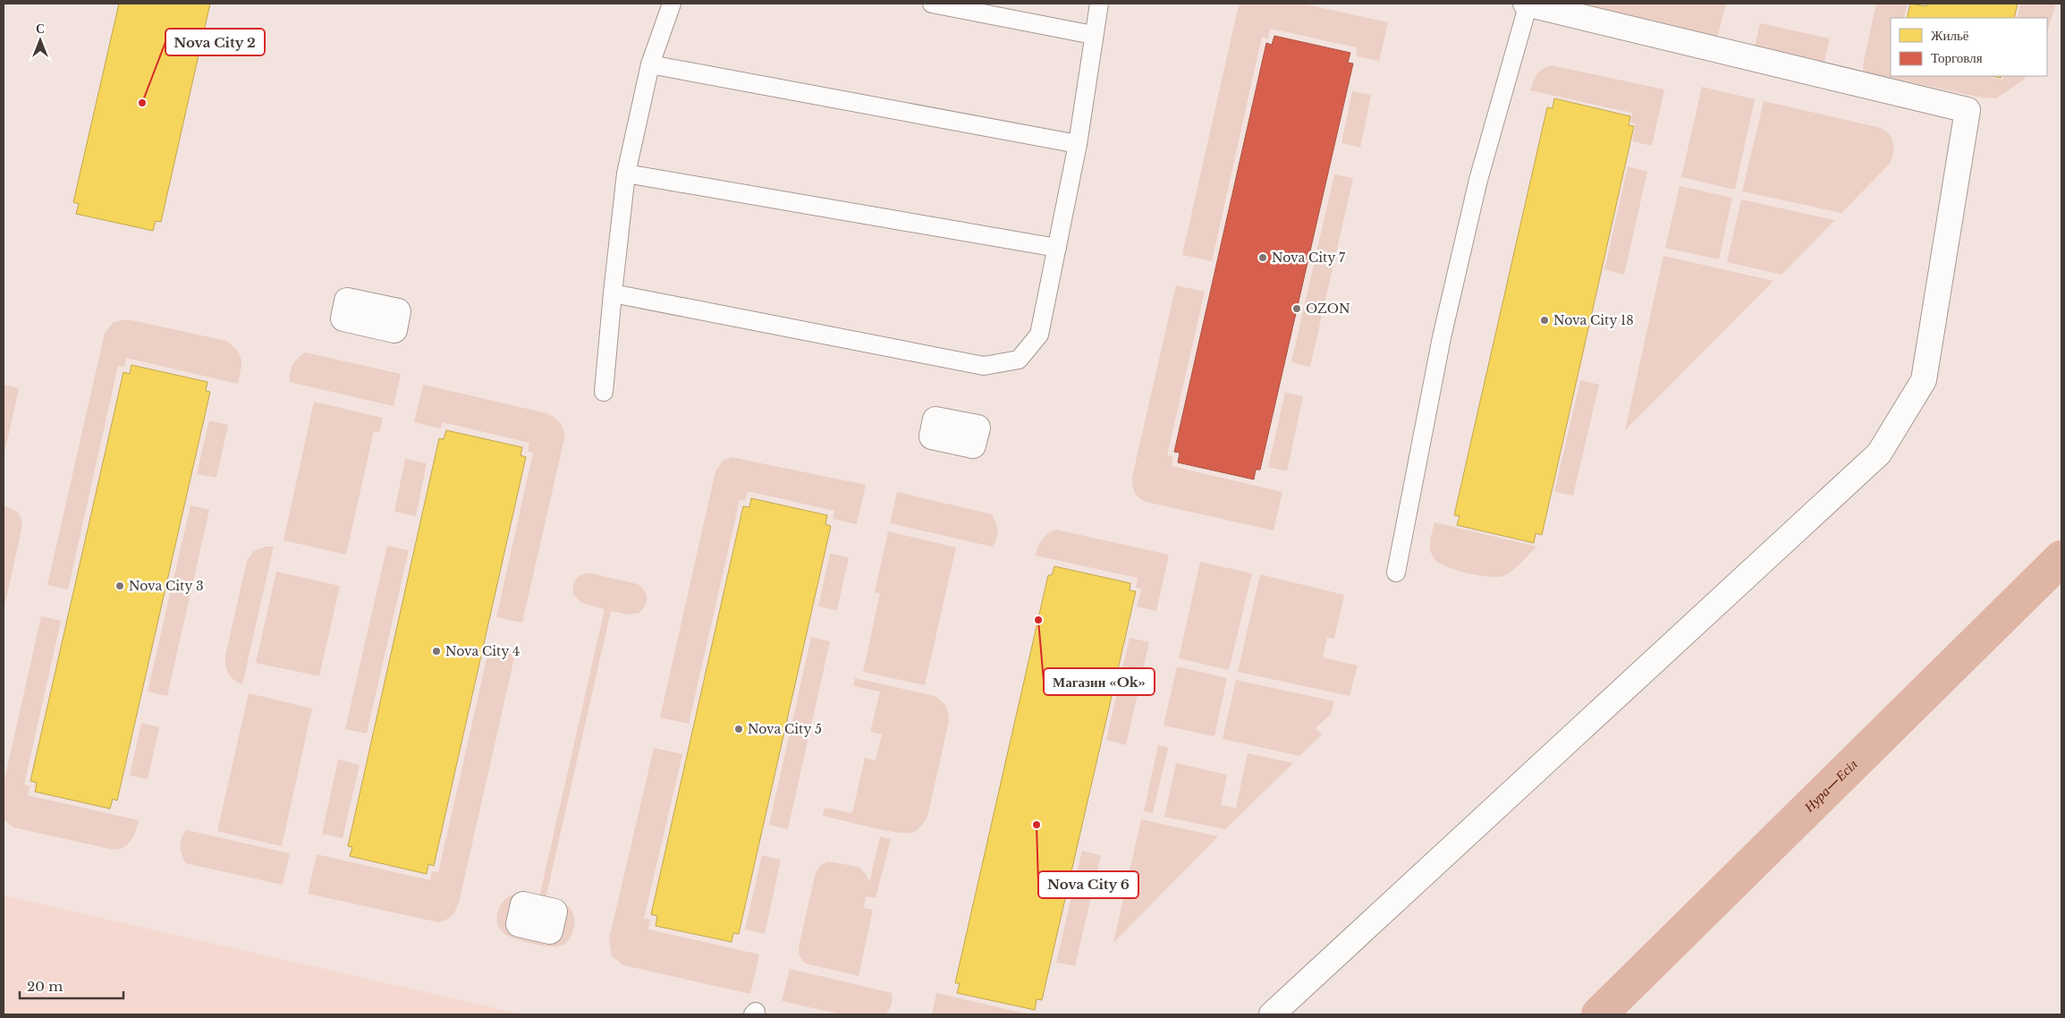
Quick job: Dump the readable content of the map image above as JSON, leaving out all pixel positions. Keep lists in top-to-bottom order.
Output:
{
  "water": ["Нура—Есіл"],
  "places": [
    "Nova City 2",
    "Nova City 7",
    "OZON",
    "Nova City 18",
    "Nova City 3",
    "Магазин «Ok»",
    "Nova City 4",
    "Nova City 5",
    "Nova City 6"
  ],
  "legend": ["Жильё", "Торговля"],
  "scale_bar": "20 m",
  "north": "top"
}
